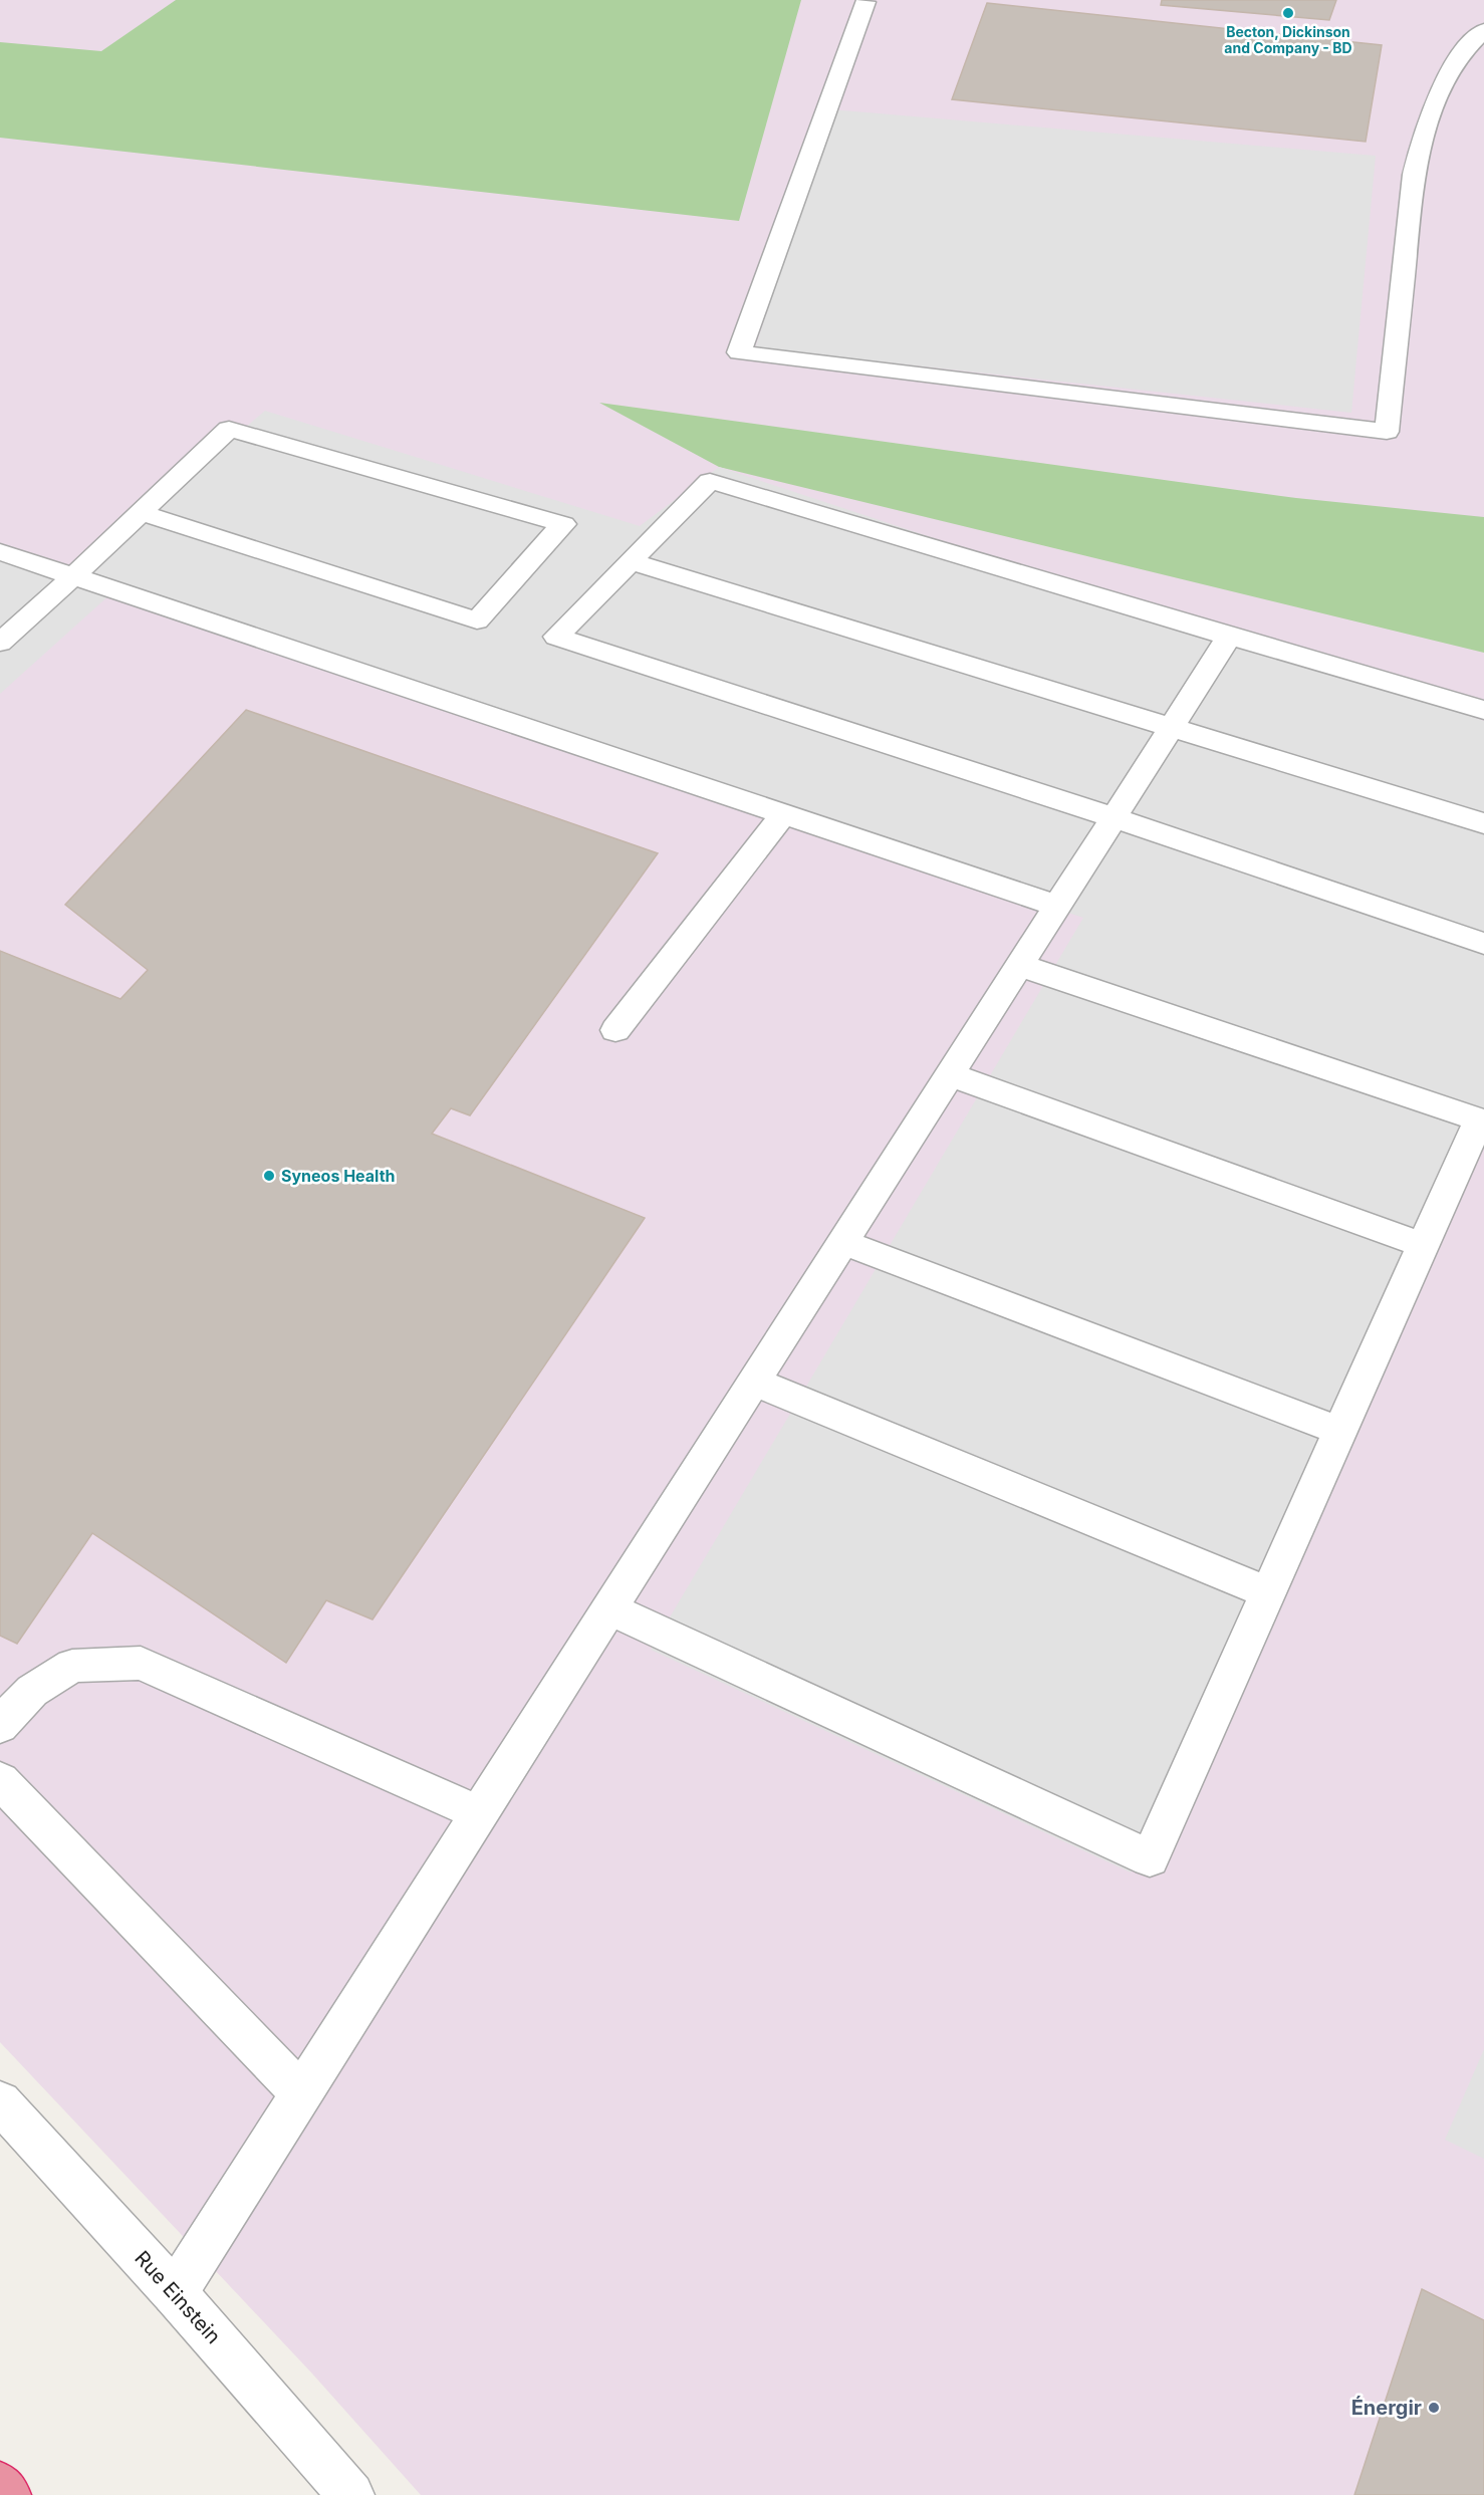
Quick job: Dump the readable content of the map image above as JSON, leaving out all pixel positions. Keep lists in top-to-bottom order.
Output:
{
  "streets": {
    "street": ["Rue Einstein"]
  },
  "places": ["Becton, Dickinson and Company - BD", "Syneos Health", "Énergir"]
}
